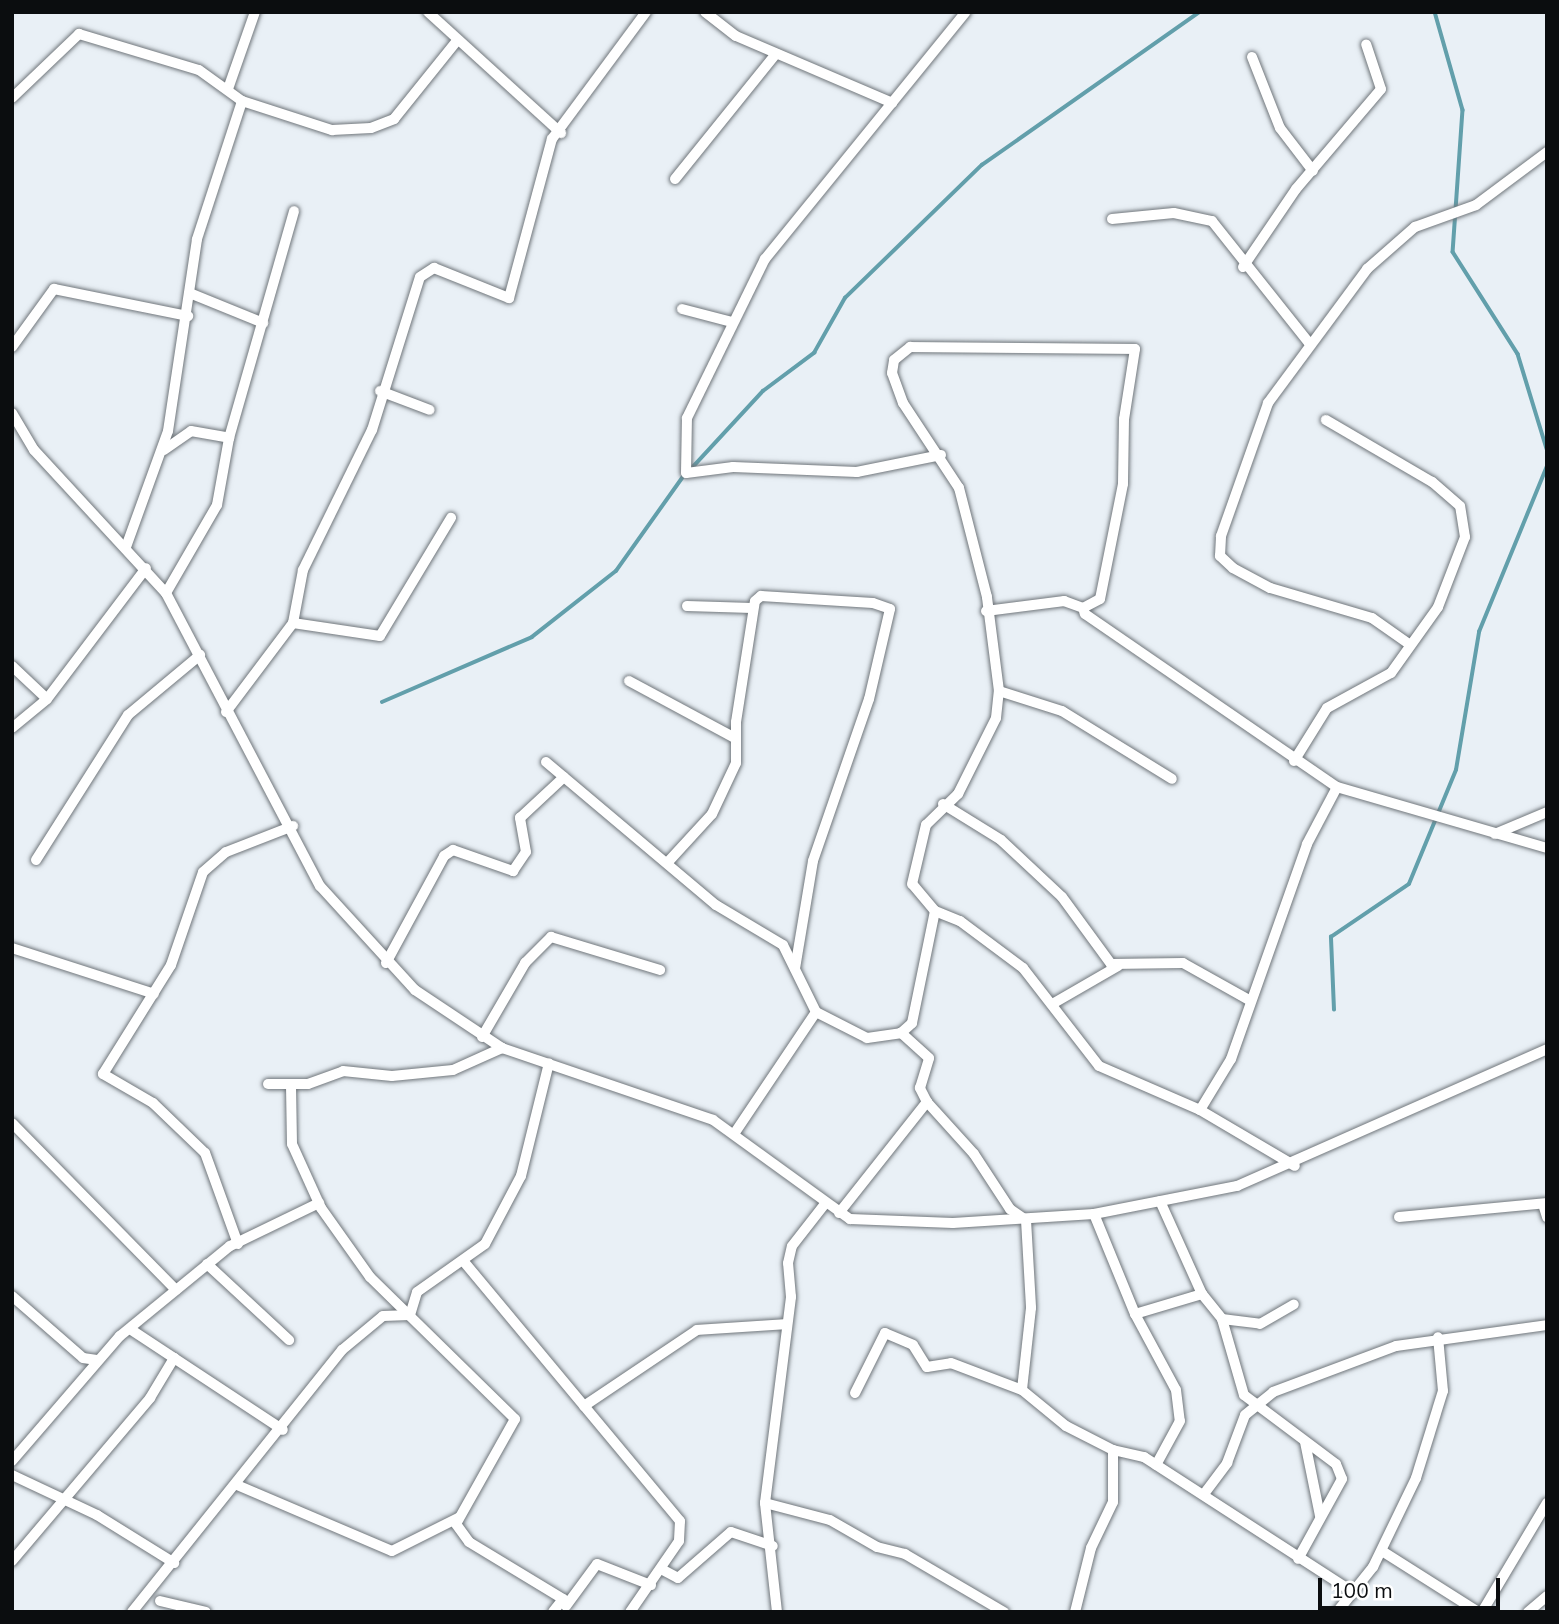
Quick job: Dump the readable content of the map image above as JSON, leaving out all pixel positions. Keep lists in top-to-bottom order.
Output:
{
  "scale_bar": "100 m"
}
